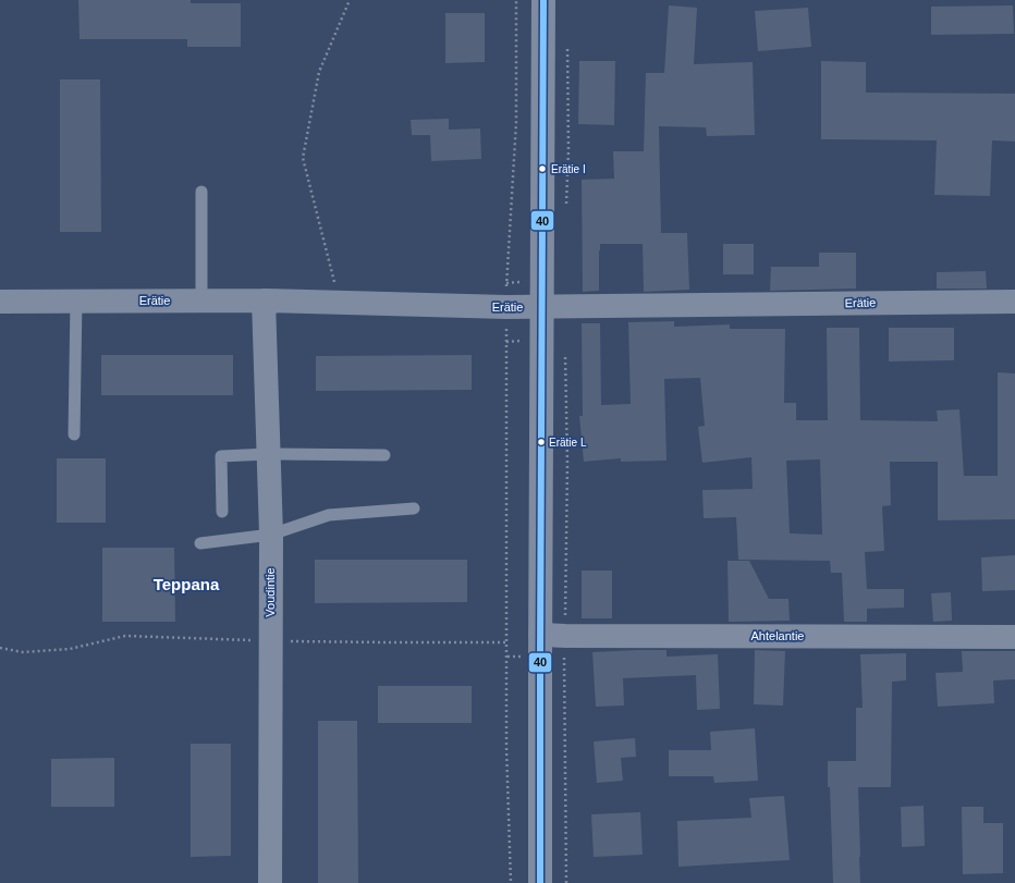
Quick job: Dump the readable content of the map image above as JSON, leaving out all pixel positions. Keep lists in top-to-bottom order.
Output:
{
  "streets": {
    "street": ["Erätie", "Voudintie", "Ahtelantie"]
  },
  "crossings": [
    ["Erätie", "Voudintie"]
  ],
  "districts": ["Teppana"],
  "places": ["Erätie I", "Erätie L"],
  "lines": ["transit line 40"]
}
